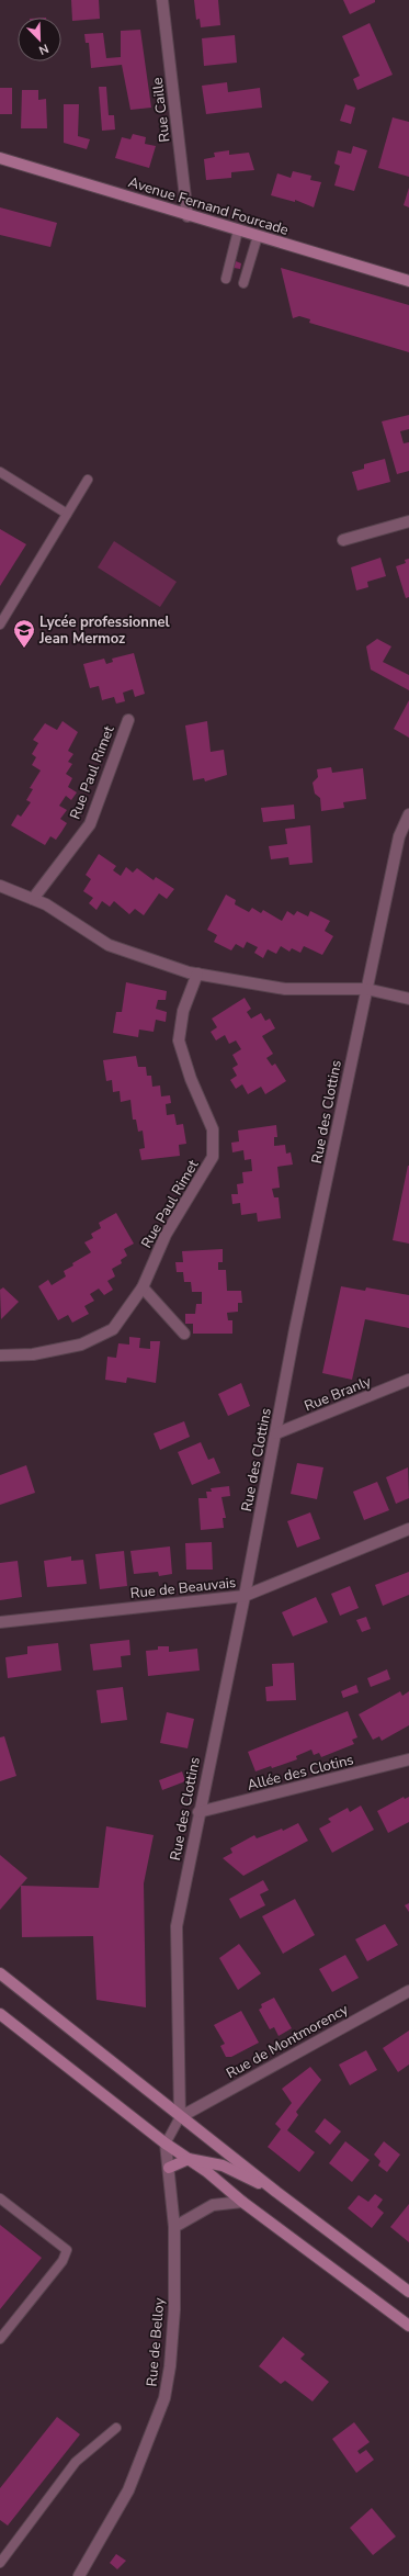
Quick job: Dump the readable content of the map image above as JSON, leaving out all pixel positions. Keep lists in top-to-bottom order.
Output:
{
  "streets": {
    "street": [
      "Rue Caille",
      "Avenue Fernand Fourcade",
      "Rue Paul Rimet",
      "Rue des Clottins",
      "Rue Branly",
      "Rue de Beauvais",
      "Allée des Clotins",
      "Rue de Montmorency",
      "Rue de Belloy"
    ]
  },
  "crossings": [
    ["Rue Caille", "Avenue Fernand Fourcade"],
    ["Rue des Clottins", "Rue Branly"],
    ["Rue des Clottins", "Rue de Beauvais"],
    ["Rue des Clottins", "Allée des Clotins"],
    ["Rue des Clottins", "Rue de Montmorency"]
  ],
  "places": {
    "school or university": ["Lycée professionnel Jean Mermoz"]
  },
  "north": "bottom right"
}
